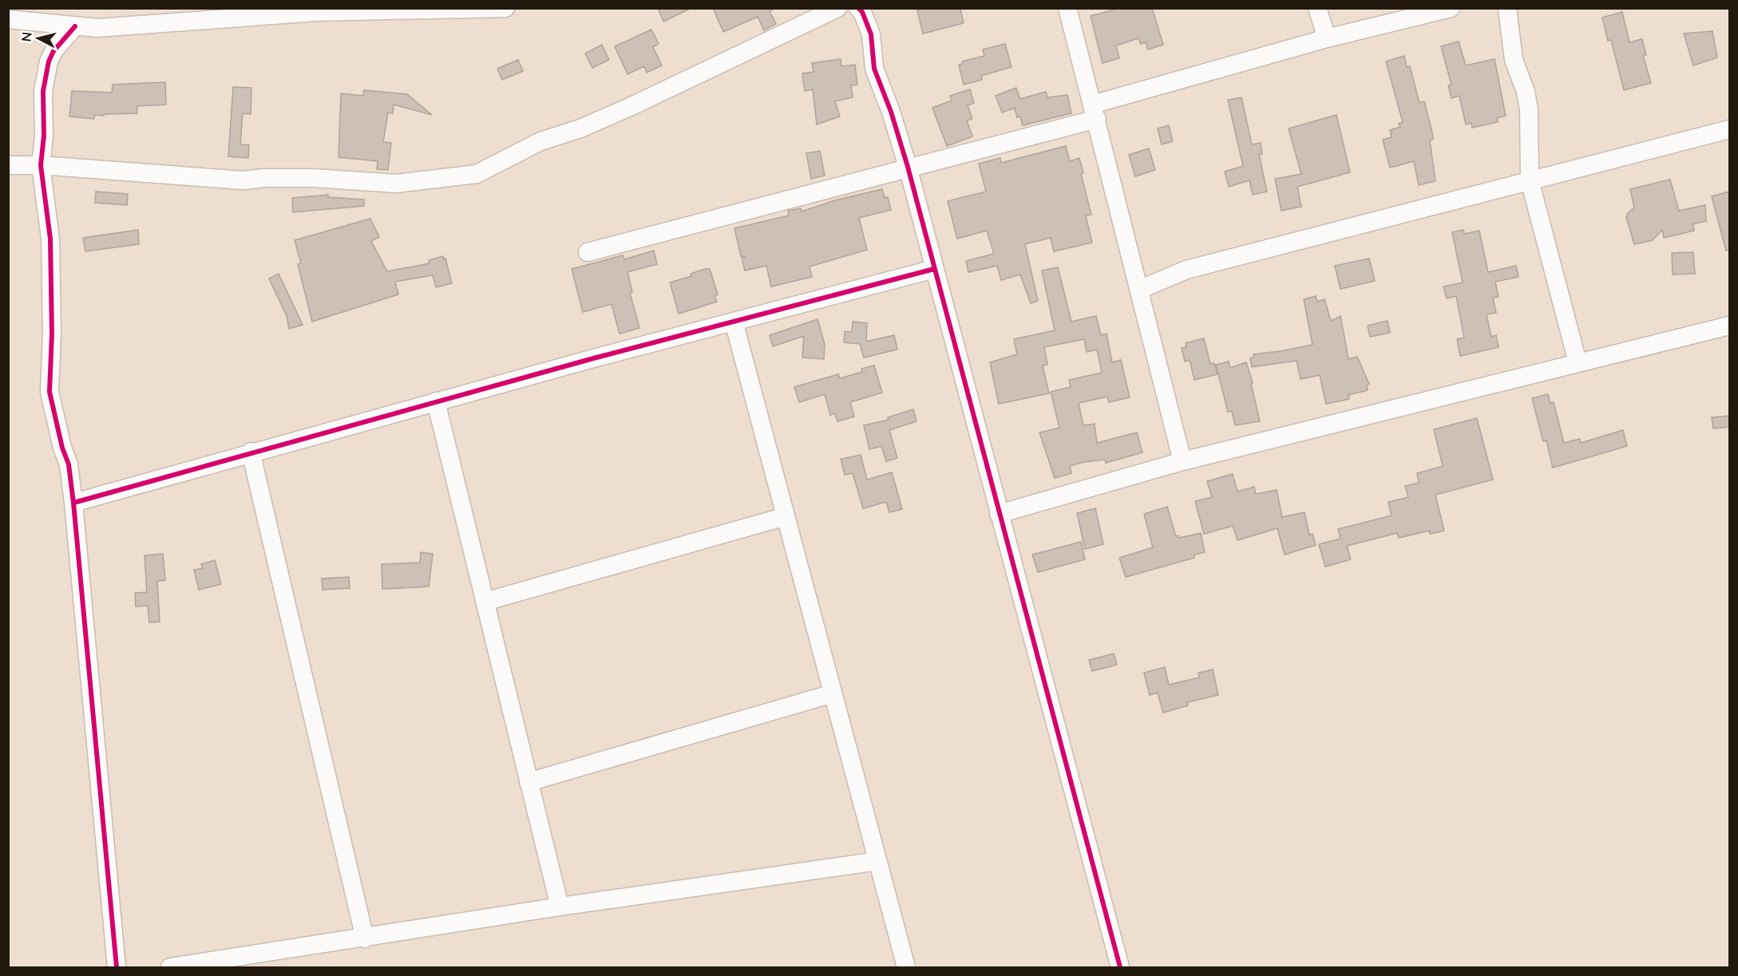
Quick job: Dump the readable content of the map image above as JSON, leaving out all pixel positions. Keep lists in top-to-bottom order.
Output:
{
  "north": "left"
}
